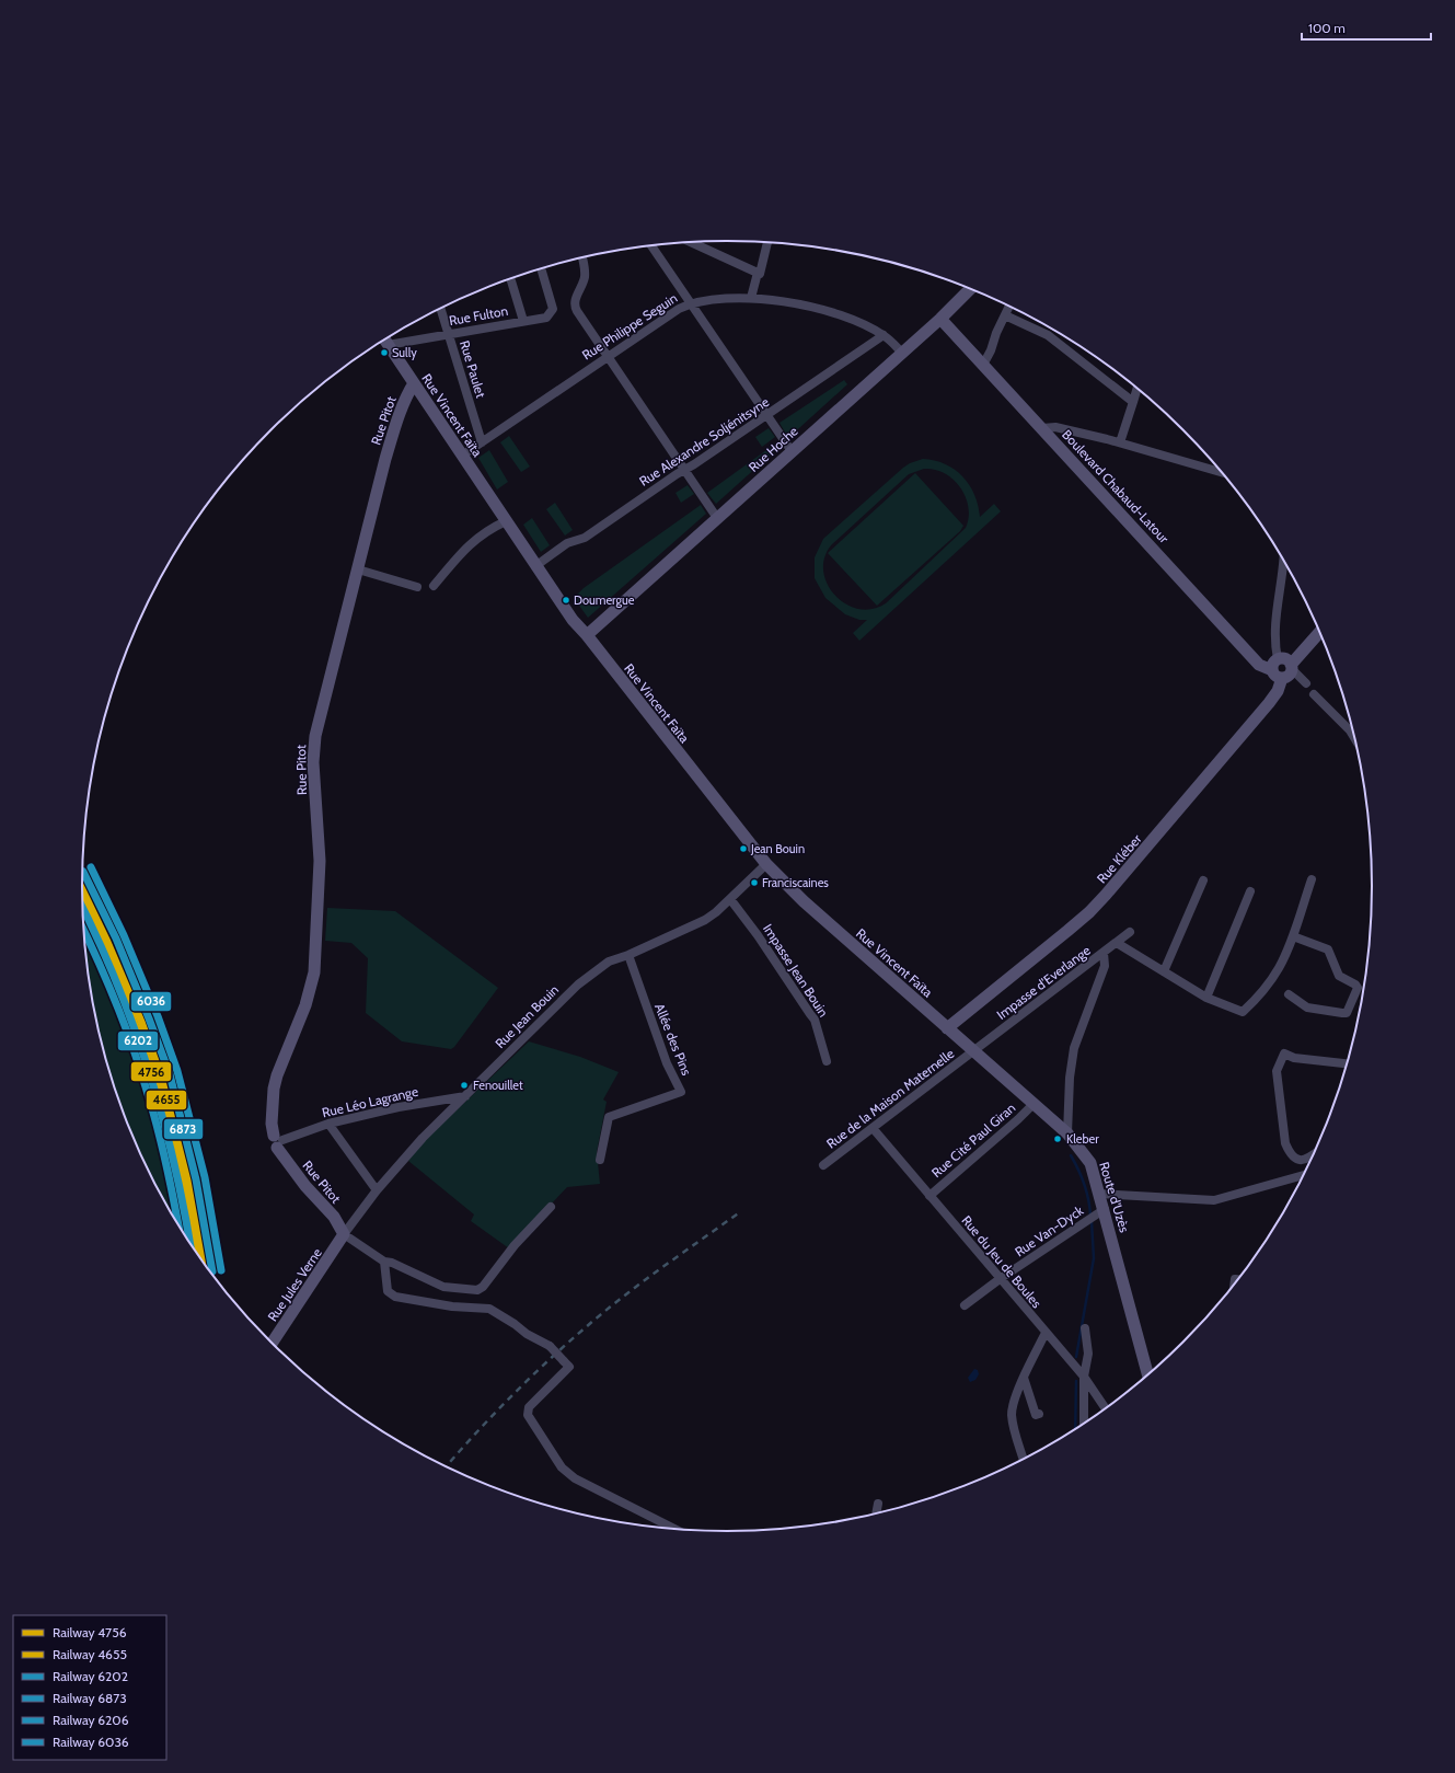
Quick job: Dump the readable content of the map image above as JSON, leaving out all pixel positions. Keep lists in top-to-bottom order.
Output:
{
  "streets": {
    "street": [
      "Rue Fulton",
      "Rue Philippe Seguin",
      "Rue Paulet",
      "Rue Vincent Faïta",
      "Rue Pitot",
      "Rue Alexandre Soljénitsyne",
      "Rue Hoche",
      "Boulevard Chabaud-Latour",
      "Rue Kléber",
      "Impasse Jean Bouin",
      "Impasse d'Everlange",
      "Rue Jean Bouin",
      "Allée des Pins",
      "Rue de la Maison Maternelle",
      "Rue Léo Lagrange",
      "Rue Cité Paul Giran",
      "Route d'Uzès",
      "Rue Van-Dyck",
      "Rue du Jeu de Boules",
      "Rue Jules Verne"
    ]
  },
  "crossings": [
    ["Rue Fulton", "Rue Paulet"],
    ["Rue Fulton", "Rue Vincent Faïta"],
    ["Rue Philippe Seguin", "Rue Paulet"],
    ["Rue Philippe Seguin", "Rue Vincent Faïta"],
    ["Rue Philippe Seguin", "Rue Alexandre Soljénitsyne"],
    ["Rue Philippe Seguin", "Rue Hoche"],
    ["Rue Vincent Faïta", "Rue Pitot"],
    ["Rue Vincent Faïta", "Rue Alexandre Soljénitsyne"],
    ["Rue Vincent Faïta", "Rue Hoche"],
    ["Rue Vincent Faïta", "Rue Kléber"],
    ["Rue Vincent Faïta", "Impasse d'Everlange"],
    ["Rue Vincent Faïta", "Rue Jean Bouin"],
    ["Rue Vincent Faïta", "Rue de la Maison Maternelle"],
    ["Rue Vincent Faïta", "Route d'Uzès"],
    ["Rue Pitot", "Rue Jean Bouin"],
    ["Rue Pitot", "Rue Léo Lagrange"],
    ["Rue Pitot", "Rue Jules Verne"],
    ["Rue Hoche", "Boulevard Chabaud-Latour"],
    ["Boulevard Chabaud-Latour", "Rue Kléber"],
    ["Impasse Jean Bouin", "Rue Jean Bouin"],
    ["Impasse d'Everlange", "Rue de la Maison Maternelle"],
    ["Impasse d'Everlange", "Route d'Uzès"],
    ["Rue Jean Bouin", "Allée des Pins"],
    ["Rue Jean Bouin", "Rue Léo Lagrange"],
    ["Rue Jean Bouin", "Rue Jules Verne"],
    ["Rue de la Maison Maternelle", "Route d'Uzès"],
    ["Rue de la Maison Maternelle", "Rue du Jeu de Boules"],
    ["Rue Cité Paul Giran", "Route d'Uzès"],
    ["Rue Cité Paul Giran", "Rue du Jeu de Boules"],
    ["Route d'Uzès", "Rue Van-Dyck"],
    ["Rue Van-Dyck", "Rue du Jeu de Boules"]
  ],
  "places": [
    "Sully",
    "Doumergue",
    "Jean Bouin",
    "Franciscaines",
    "Fenouillet",
    "Kleber"
  ],
  "lines": [
    "rail line 6036",
    "rail line 6873",
    "rail line 4655",
    "rail line 4756",
    "rail line 6202",
    "rail line 6206"
  ],
  "legend": [
    "Railway 4756",
    "Railway 4655",
    "Railway 6202",
    "Railway 6873",
    "Railway 6206",
    "Railway 6036"
  ],
  "scale_bar": "100 m"
}
